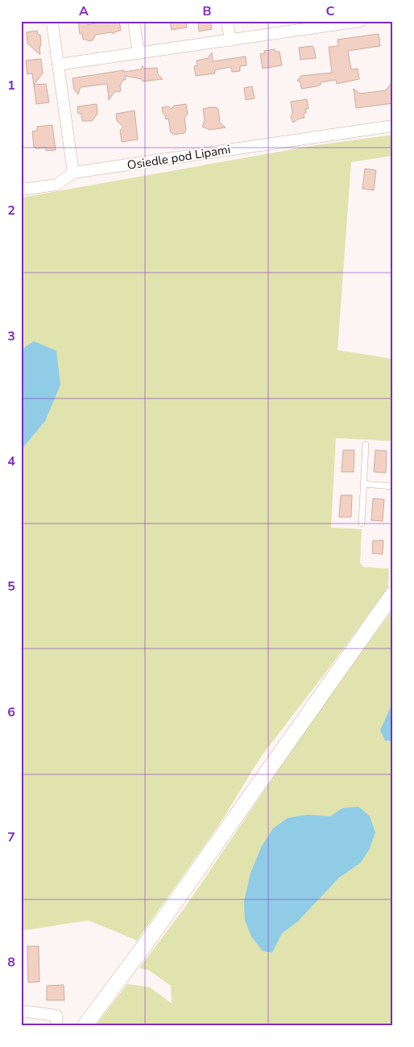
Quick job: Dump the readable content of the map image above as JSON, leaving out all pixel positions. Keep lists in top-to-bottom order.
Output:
{
  "streets": {
    "street": ["Osiedle pod Lipami"]
  },
  "grid": {
    "columns": ["A", "B", "C"],
    "rows": [
      "1",
      "2",
      "3",
      "4",
      "5",
      "6",
      "7",
      "8"
    ]
  }
}
